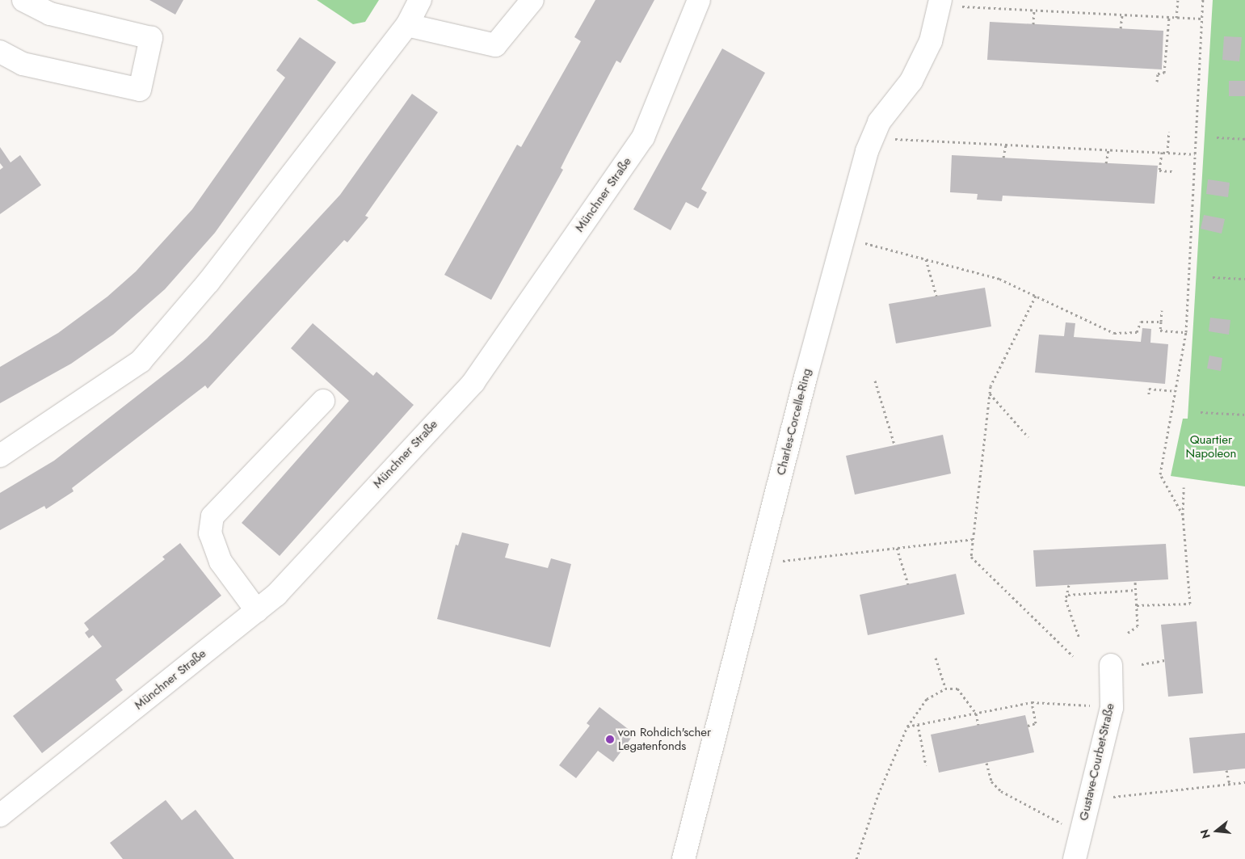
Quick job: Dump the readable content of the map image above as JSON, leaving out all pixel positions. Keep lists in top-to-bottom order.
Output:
{
  "streets": {
    "street": ["Münchner Straße", "Charles-Corcelle-Ring", "Gustave-Courbet-Straße"]
  },
  "parks": ["Quartier Napoleon"],
  "places": ["von Rohdich'scher Legatenfonds"],
  "north": "left"
}
